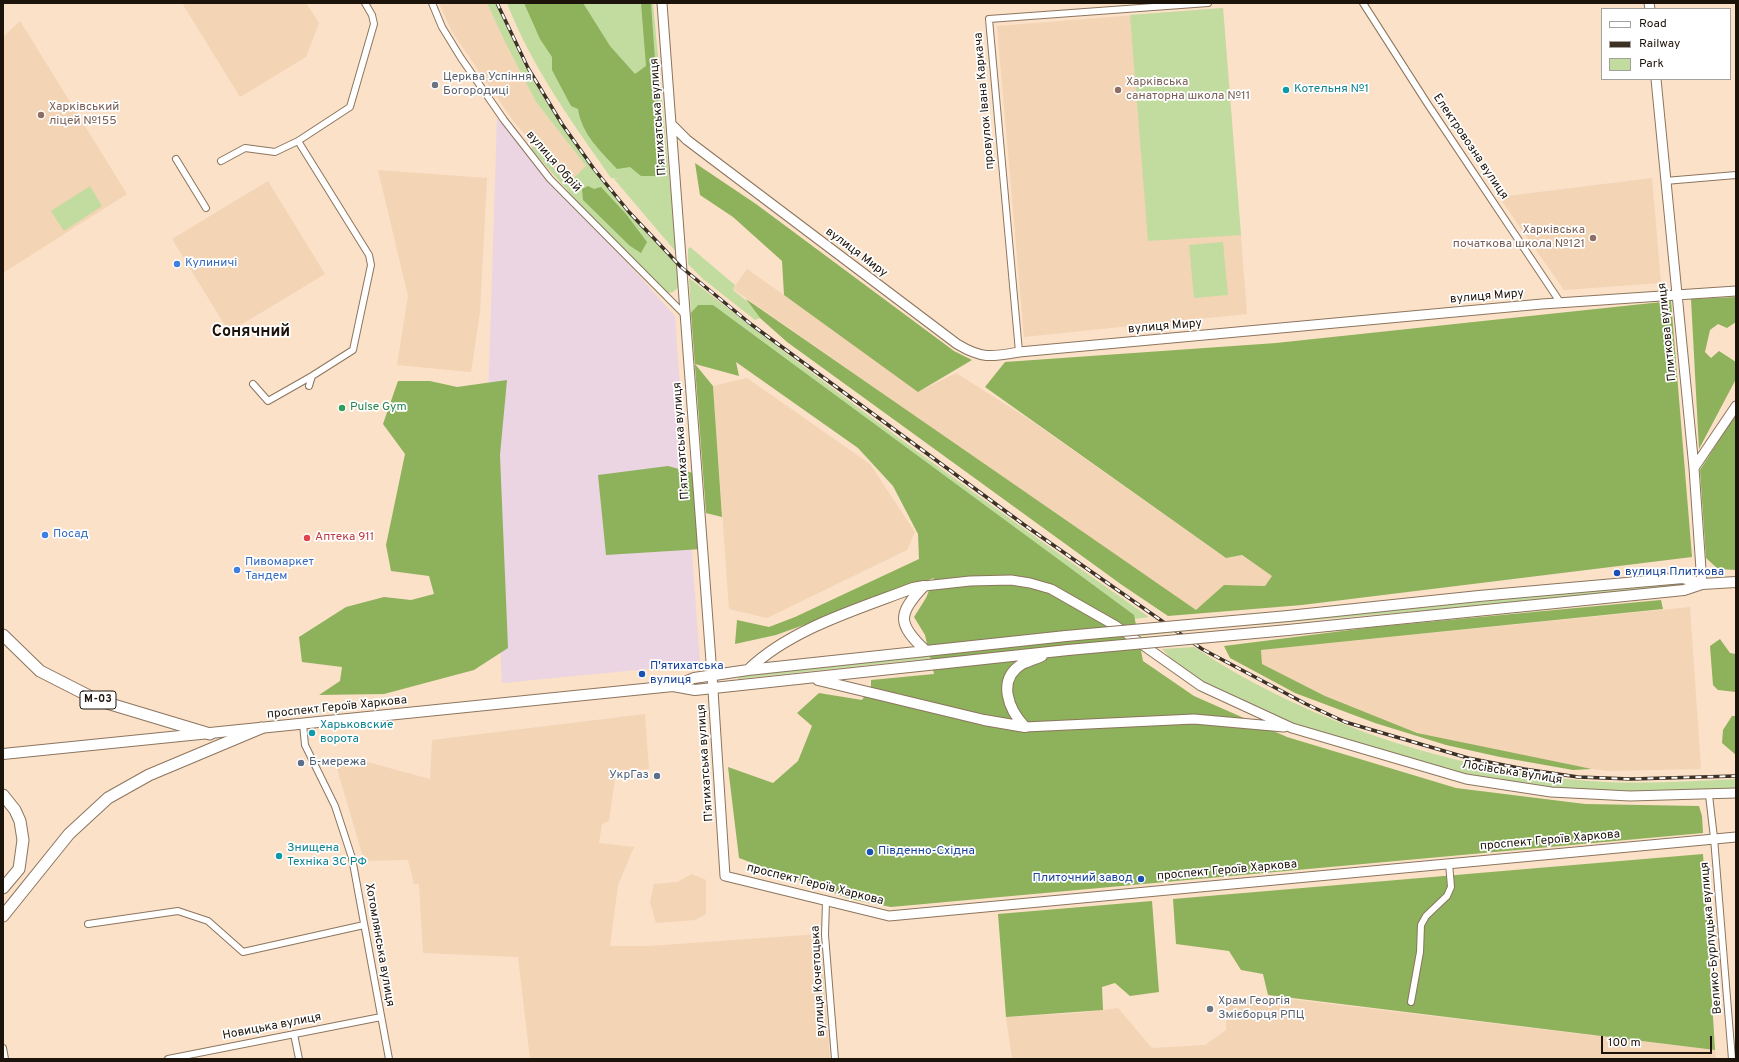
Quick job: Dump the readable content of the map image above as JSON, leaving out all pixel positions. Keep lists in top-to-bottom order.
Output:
{
  "streets": {
    "highway": ["М-03"],
    "main road": ["проспект Героїв Харкова"],
    "street": [
      "провулок Івана Каркача",
      "П’ятихатська вулиця",
      "Електровозна вулиця",
      "вулиця Обрій",
      "вулиця Миру",
      "Плиткова вулиця",
      "Лосівська вулиця",
      "Велико-Бурлуцька вулиця",
      "Хотомлянська вулиця",
      "вулиця Кочетоцька",
      "Новицька вулиця"
    ]
  },
  "crossings": [
    ["провулок Івана Каркача", "вулиця Миру"],
    ["П’ятихатська вулиця", "вулиця Обрій"],
    ["П’ятихатська вулиця", "вулиця Миру"],
    ["П’ятихатська вулиця", "проспект Героїв Харкова"],
    ["Електровозна вулиця", "вулиця Миру"],
    ["вулиця Миру", "Плиткова вулиця"],
    ["Плиткова вулиця", "проспект Героїв Харкова"],
    ["М-03", "проспект Героїв Харкова"],
    ["проспект Героїв Харкова", "Велико-Бурлуцька вулиця"],
    ["проспект Героїв Харкова", "Хотомлянська вулиця"],
    ["проспект Героїв Харкова", "вулиця Кочетоцька"],
    ["Хотомлянська вулиця", "Новицька вулиця"]
  ],
  "districts": ["Сонячний"],
  "places": [
    "Церква Успіння Богородиці",
    "Харківська санаторна школа №11",
    "Котельня №1",
    "Харківський ліцей №155",
    "Харківська початкова школа №121",
    "Кулиничі",
    "Pulse Gym",
    "Посад",
    "Аптека 911",
    "Пивомаркет Тандем",
    "вулиця Плиткова",
    "П'ятихатська вулиця",
    "Харьковские ворота",
    "Б-мережа",
    "УкрГаз",
    "Південно-Східна",
    "Знищена Техніка ЗС РФ",
    "Плиточний завод",
    "Храм Георгія Змієборця РПЦ"
  ],
  "legend": ["Road", "Railway", "Park"],
  "scale_bar": "100 m"
}
